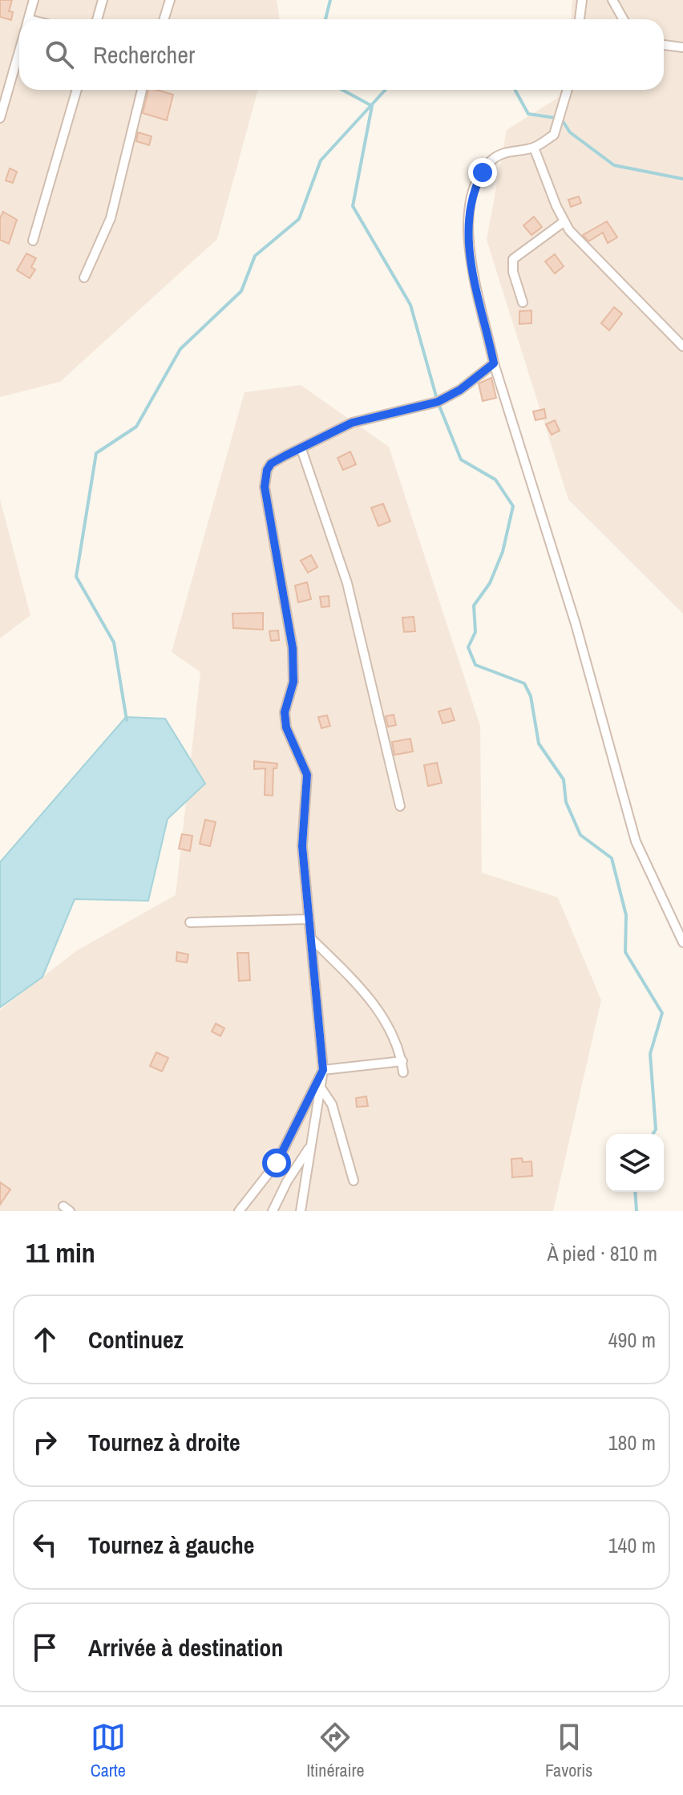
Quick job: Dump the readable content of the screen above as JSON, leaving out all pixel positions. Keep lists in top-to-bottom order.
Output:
{
  "page": {
    "search": "Rechercher",
    "heading": ["11 min", "À pied · 810 m"],
    "list": [
      ["Continuez", "490 m"],
      ["Tournez à droite", "180 m"],
      ["Tournez à gauche", "140 m"],
      "Arrivée à destination"
    ],
    "nav": ["Carte", "Itinéraire", "Favoris"]
  }
}
